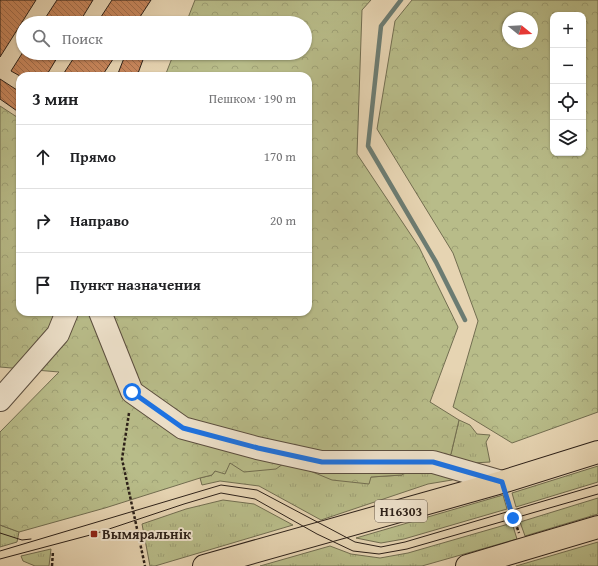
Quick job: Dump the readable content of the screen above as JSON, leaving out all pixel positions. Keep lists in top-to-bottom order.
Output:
{
  "streets": {
    "main road": ["Н16303"]
  },
  "places": {
    "transit": ["Вымяральнік"]
  },
  "north": "right",
  "page": {
    "map_buttons": ["+", "−"],
    "search": "Поиск",
    "heading": ["3 мин", "Пешком · 190 m"],
    "list": [
      ["Прямо", "170 m"],
      ["Направо", "20 m"],
      "Пункт назначения"
    ]
  }
}
